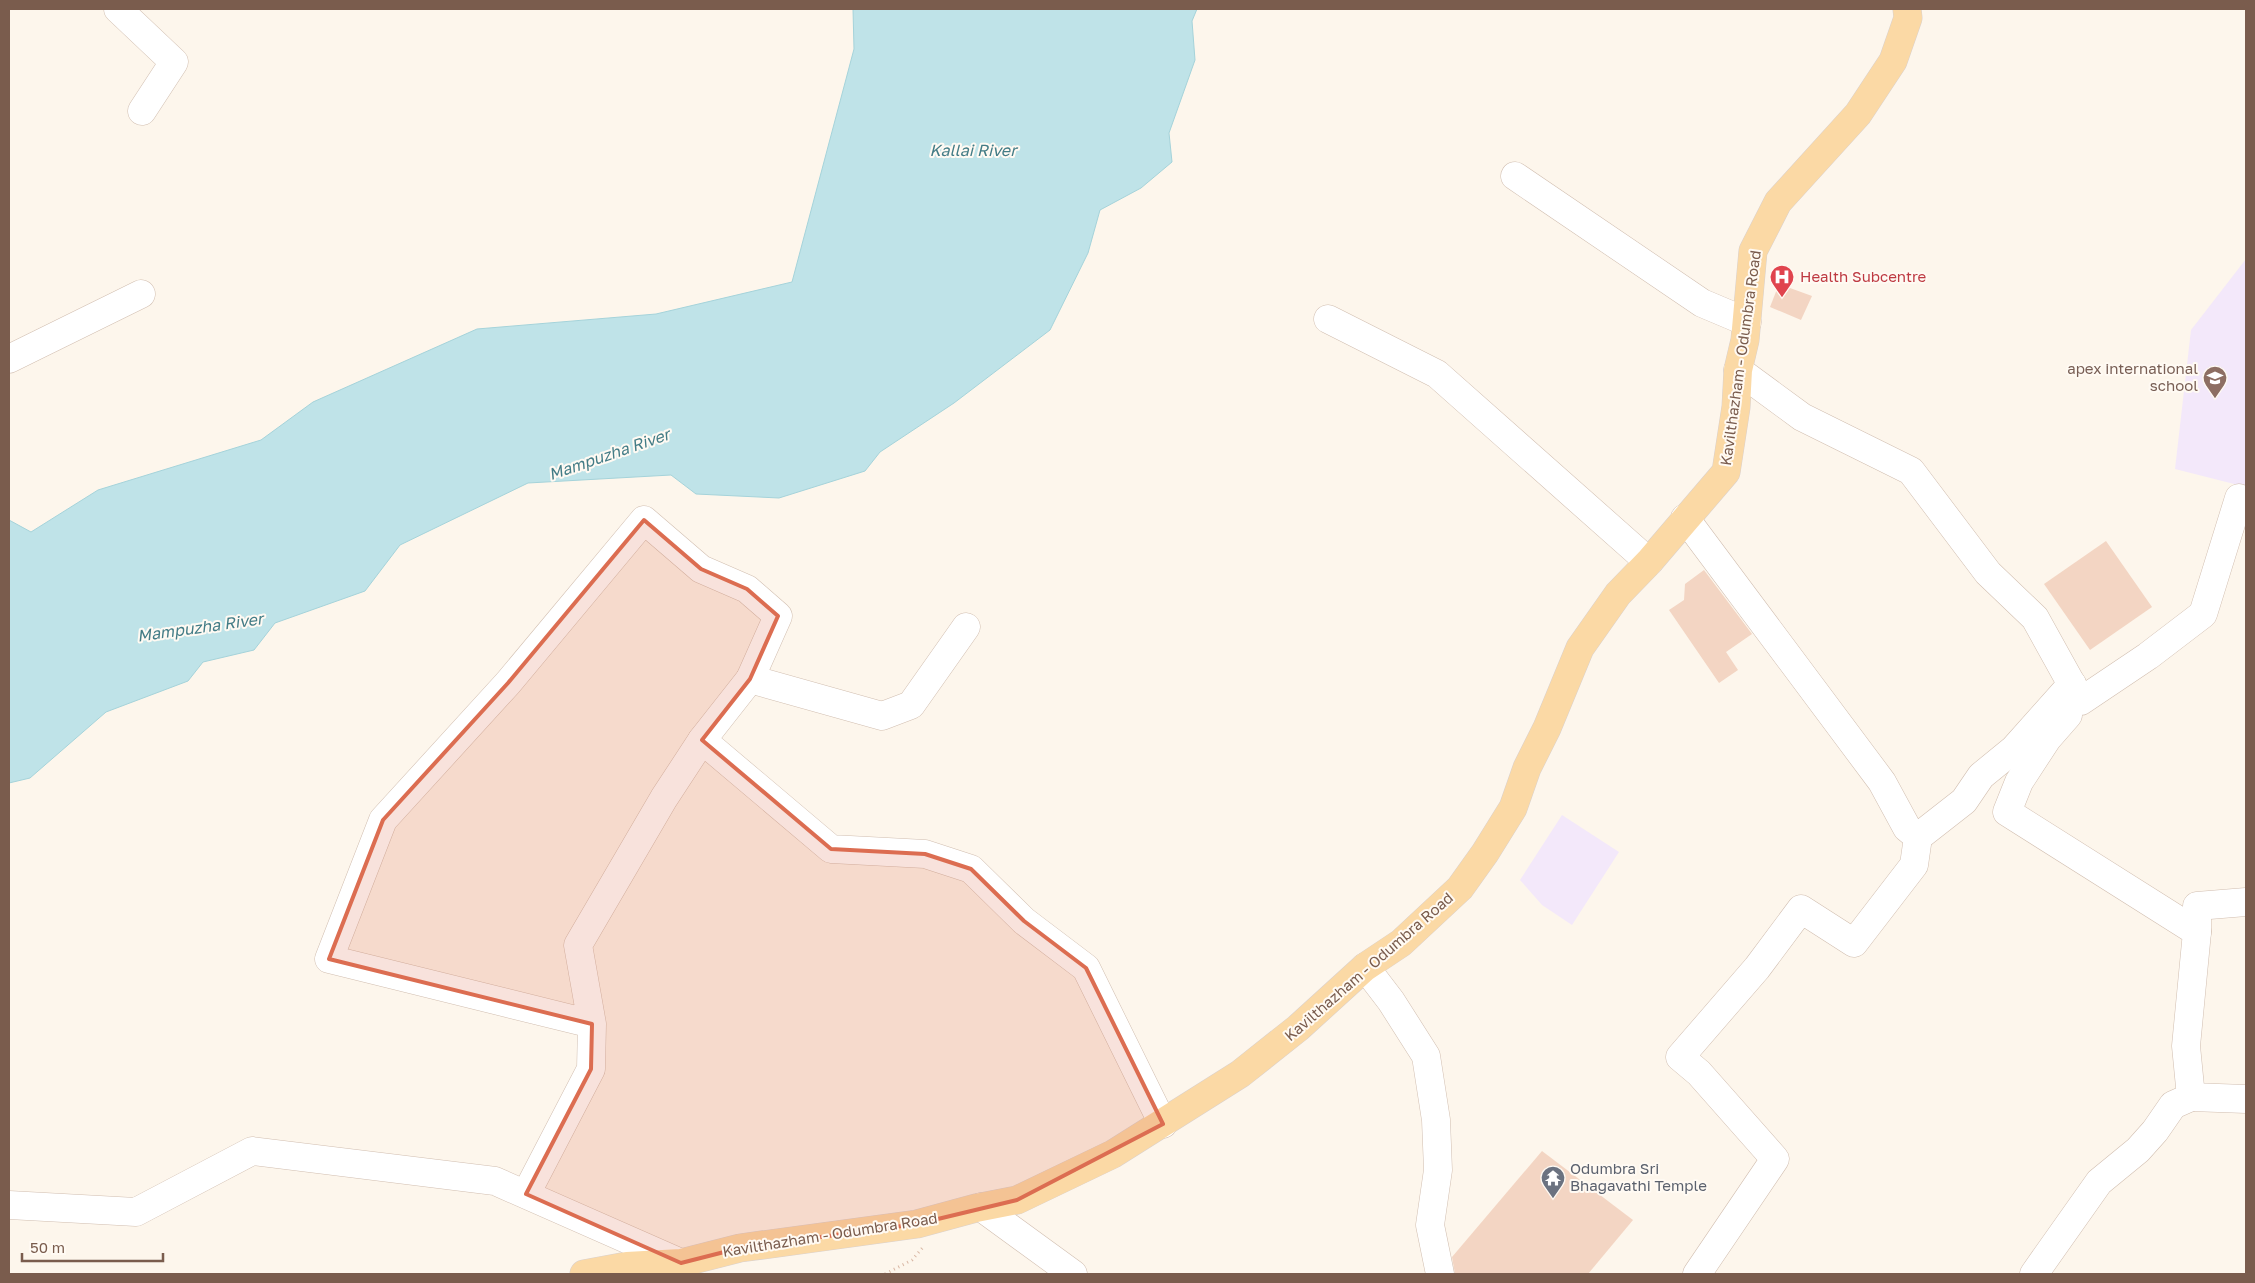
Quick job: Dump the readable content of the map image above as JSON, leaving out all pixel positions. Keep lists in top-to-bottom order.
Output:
{
  "streets": {
    "main road": ["Kavilthazham - Odumbra Road"]
  },
  "water": ["Kallai River", "Mampuzha River"],
  "places": {
    "hospital": ["Health Subcentre"],
    "school or university": ["apex international school"],
    "temple": ["Odumbra Sri Bhagavathi Temple"]
  },
  "scale_bar": "50 m"
}
